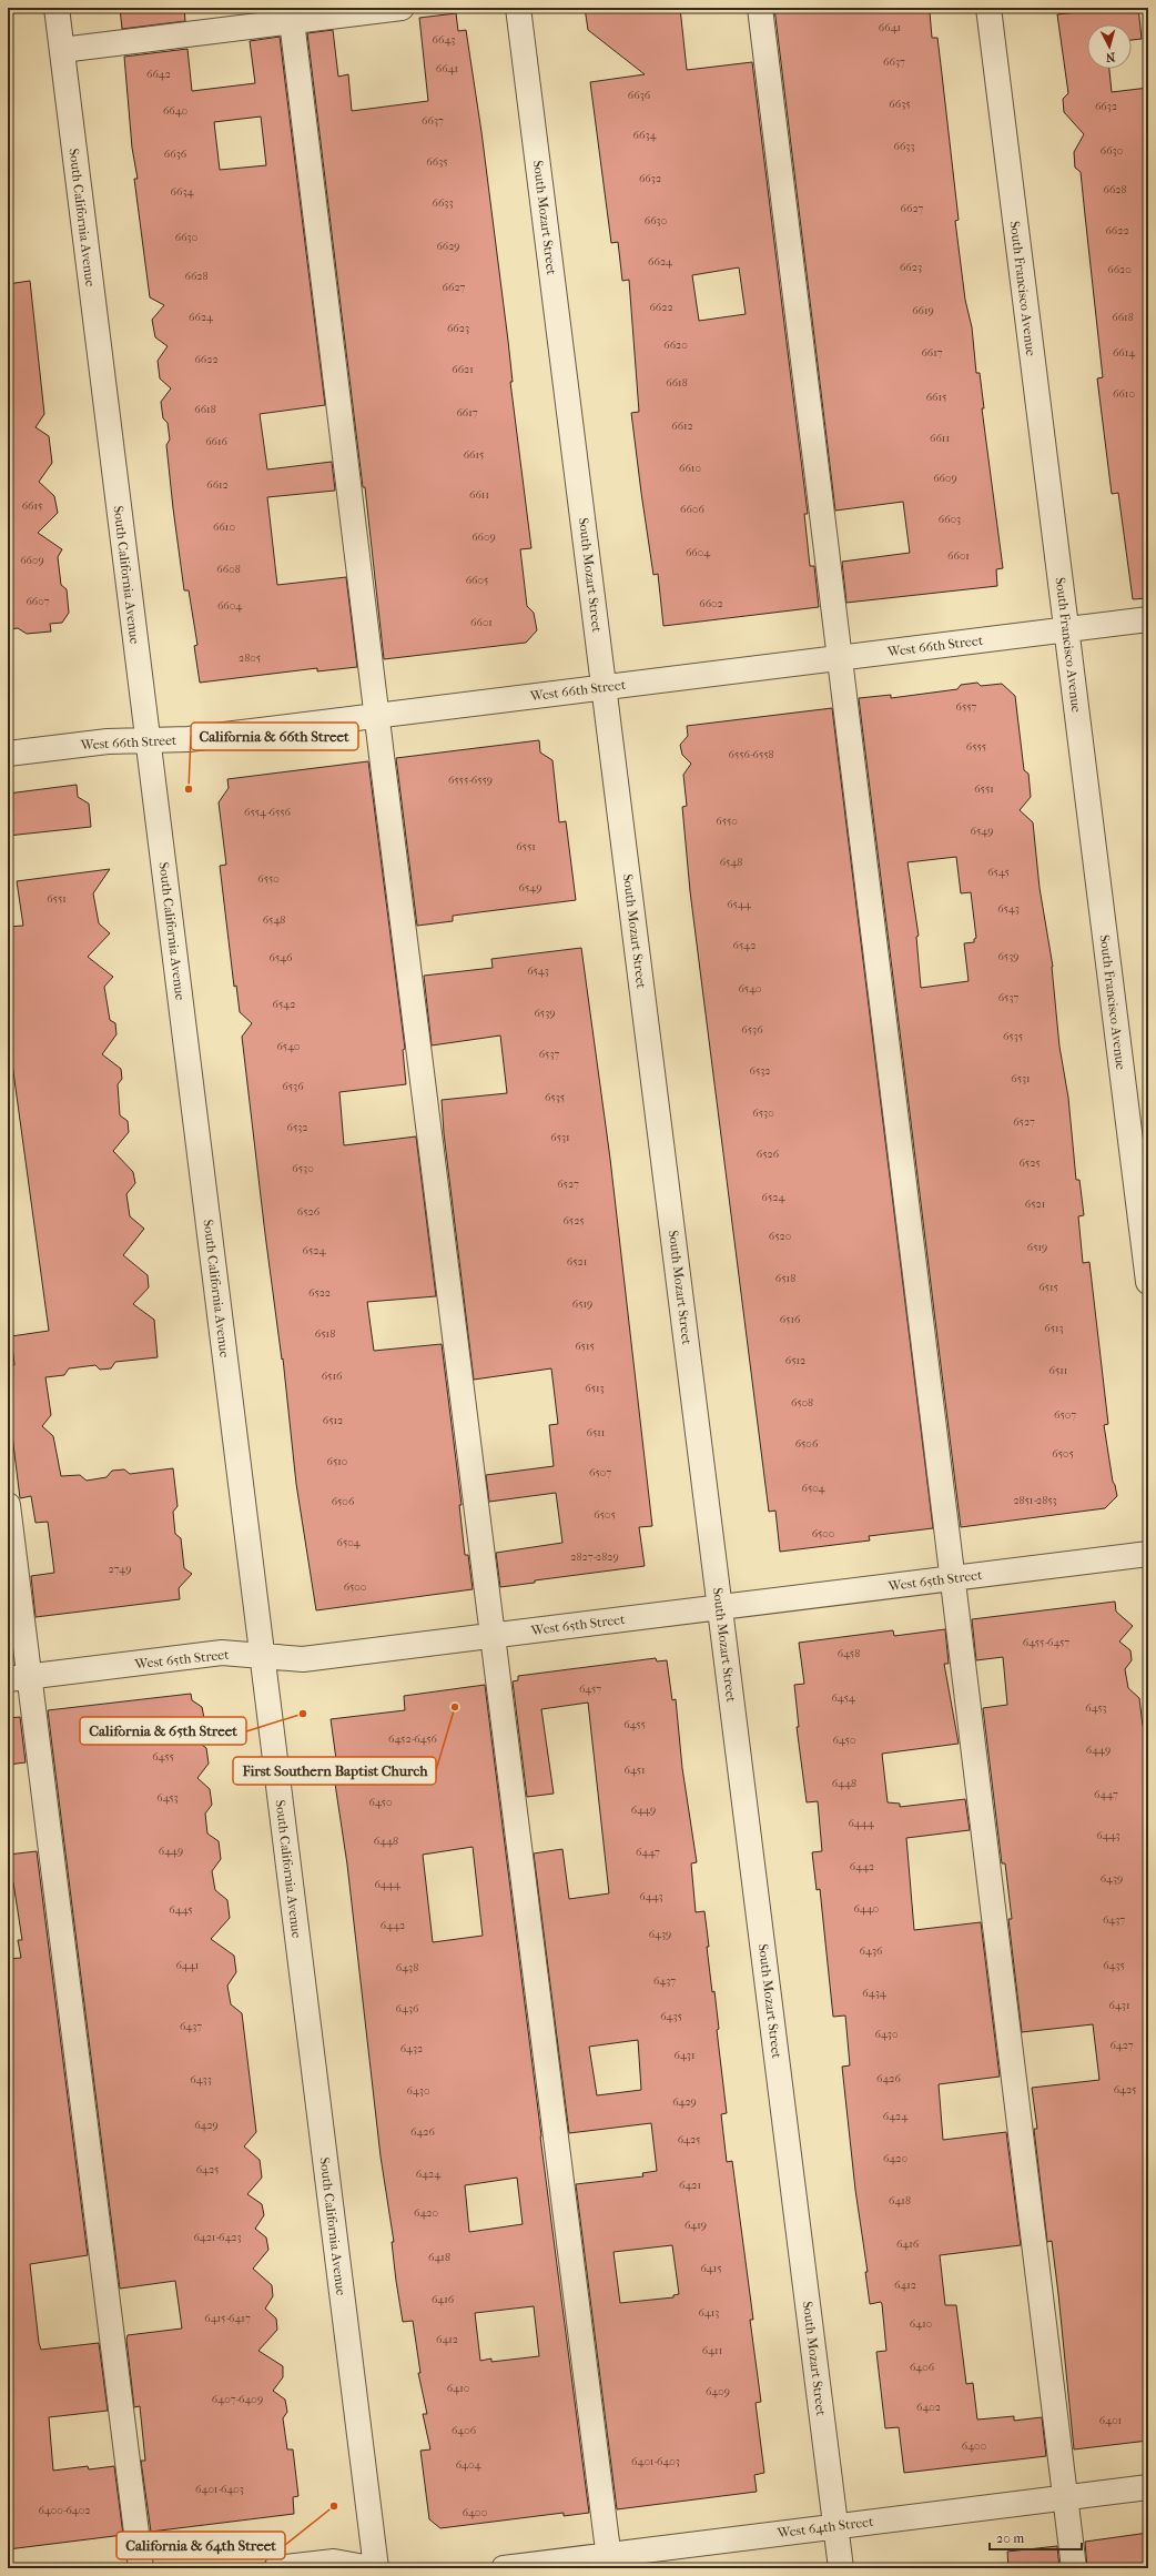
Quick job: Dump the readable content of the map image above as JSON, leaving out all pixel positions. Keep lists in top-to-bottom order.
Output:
{
  "streets": {
    "street": [
      "South California Avenue",
      "South Mozart Street",
      "South Francisco Avenue",
      "West 66th Street",
      "West 65th Street",
      "West 64th Street"
    ]
  },
  "crossings": [
    ["South California Avenue", "West 66th Street"],
    ["South California Avenue", "West 65th Street"],
    ["South Mozart Street", "West 66th Street"],
    ["South Mozart Street", "West 65th Street"],
    ["South Mozart Street", "West 64th Street"],
    ["South Francisco Avenue", "West 66th Street"]
  ],
  "places": [
    "California & 66th Street",
    "First Southern Baptist Church",
    "California & 65th Street",
    "California & 64th Street"
  ],
  "house_numbers": [
    "6641",
    "6643",
    "6637",
    "6641",
    "6642",
    "6636",
    "6635",
    "6632",
    "6640",
    "6637",
    "6634",
    "6633",
    "6630",
    "6636",
    "6635",
    "6632",
    "6628",
    "6634",
    "6633",
    "6627",
    "6630",
    "6622",
    "6630",
    "6629",
    "6624",
    "6623",
    "6620",
    "6628",
    "6627",
    "6622",
    "6619",
    "6624",
    "6618",
    "6623",
    "6620",
    "6617",
    "6614",
    "6622",
    "6621",
    "6618",
    "6610",
    "6615",
    "6618",
    "6617",
    "6612",
    "6611",
    "6616",
    "6615",
    "6610",
    "6609",
    "6612",
    "6611",
    "6615",
    "6606",
    "6603",
    "6610",
    "6609",
    "6604",
    "6601",
    "6609",
    "6608",
    "6605",
    "6607",
    "6602",
    "6604",
    "6601",
    "2805",
    "6557",
    "6555",
    "6556-6558",
    "6555-6559",
    "6551",
    "6554-6556",
    "6550",
    "6549",
    "6551",
    "6548",
    "6545",
    "6550",
    "6549",
    "6551",
    "6544",
    "6543",
    "6548",
    "6542",
    "6539",
    "6546",
    "6543",
    "6540",
    "6537",
    "6542",
    "6539",
    "6536",
    "6535",
    "6540",
    "6537",
    "6532",
    "6531",
    "6536",
    "6535",
    "6530",
    "6527",
    "6532",
    "6531",
    "6526",
    "6525",
    "6530",
    "6527",
    "6524",
    "6521",
    "6526",
    "6525",
    "6520",
    "6519",
    "6524",
    "6521",
    "6518",
    "6515",
    "6522",
    "6519",
    "6516",
    "6513",
    "6518",
    "6515",
    "6512",
    "6511",
    "6516",
    "6513",
    "6508",
    "6507",
    "6512",
    "6511",
    "6506",
    "6505",
    "6510",
    "6507",
    "6504",
    "2851-2853",
    "6506",
    "6505",
    "6500",
    "6504",
    "2827-2829",
    "2749",
    "6500",
    "6455-6457",
    "6458",
    "6457",
    "6454",
    "6453",
    "6455",
    "6452-6456",
    "6450",
    "6449",
    "6455",
    "6451",
    "6448",
    "6447",
    "6453",
    "6450",
    "6449",
    "6444",
    "6443",
    "6448",
    "6449",
    "6447",
    "6442",
    "6439",
    "6444",
    "6443",
    "6440",
    "6445",
    "6437",
    "6442",
    "6439",
    "6436",
    "6441",
    "6435",
    "6438",
    "6437",
    "6434",
    "6431",
    "6436",
    "6435",
    "6437",
    "6430",
    "6427",
    "6432",
    "6431",
    "6426",
    "6433",
    "6425",
    "6430",
    "6429",
    "6424",
    "6429",
    "6426",
    "6425",
    "6420",
    "6425",
    "6424",
    "6421",
    "6418",
    "6420",
    "6419",
    "6421-6423",
    "6416",
    "6418",
    "6415",
    "6412",
    "6416",
    "6413",
    "6415-6417",
    "6410",
    "6412",
    "6411",
    "6406",
    "6410",
    "6409",
    "6407-6409",
    "6402",
    "6401",
    "6406",
    "6400",
    "6401-6403",
    "6404",
    "6401-6403",
    "6400-6402",
    "6400"
  ],
  "scale_bar": "20 m",
  "north": "bottom"
}
